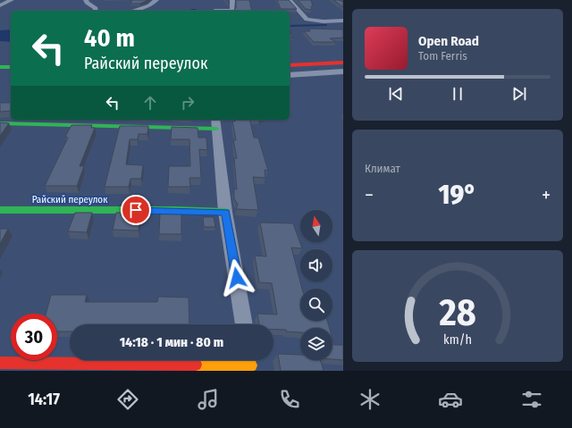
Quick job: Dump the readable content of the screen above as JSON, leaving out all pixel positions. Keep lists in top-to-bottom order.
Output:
{
  "streets": {
    "street": ["Райский переулок"]
  },
  "north": "top",
  "page": {
    "turn": ["40 m", "Райский переулок"],
    "song": ["Open Road", "Tom Ferris"],
    "tile": "Климат",
    "heat": ["−", "19°", "+"],
    "limit": "30",
    "trip": "14:18 · 1 мин · 80 m",
    "tabs": "14:17",
    "gauge": ["28", "km/h"]
  }
}
